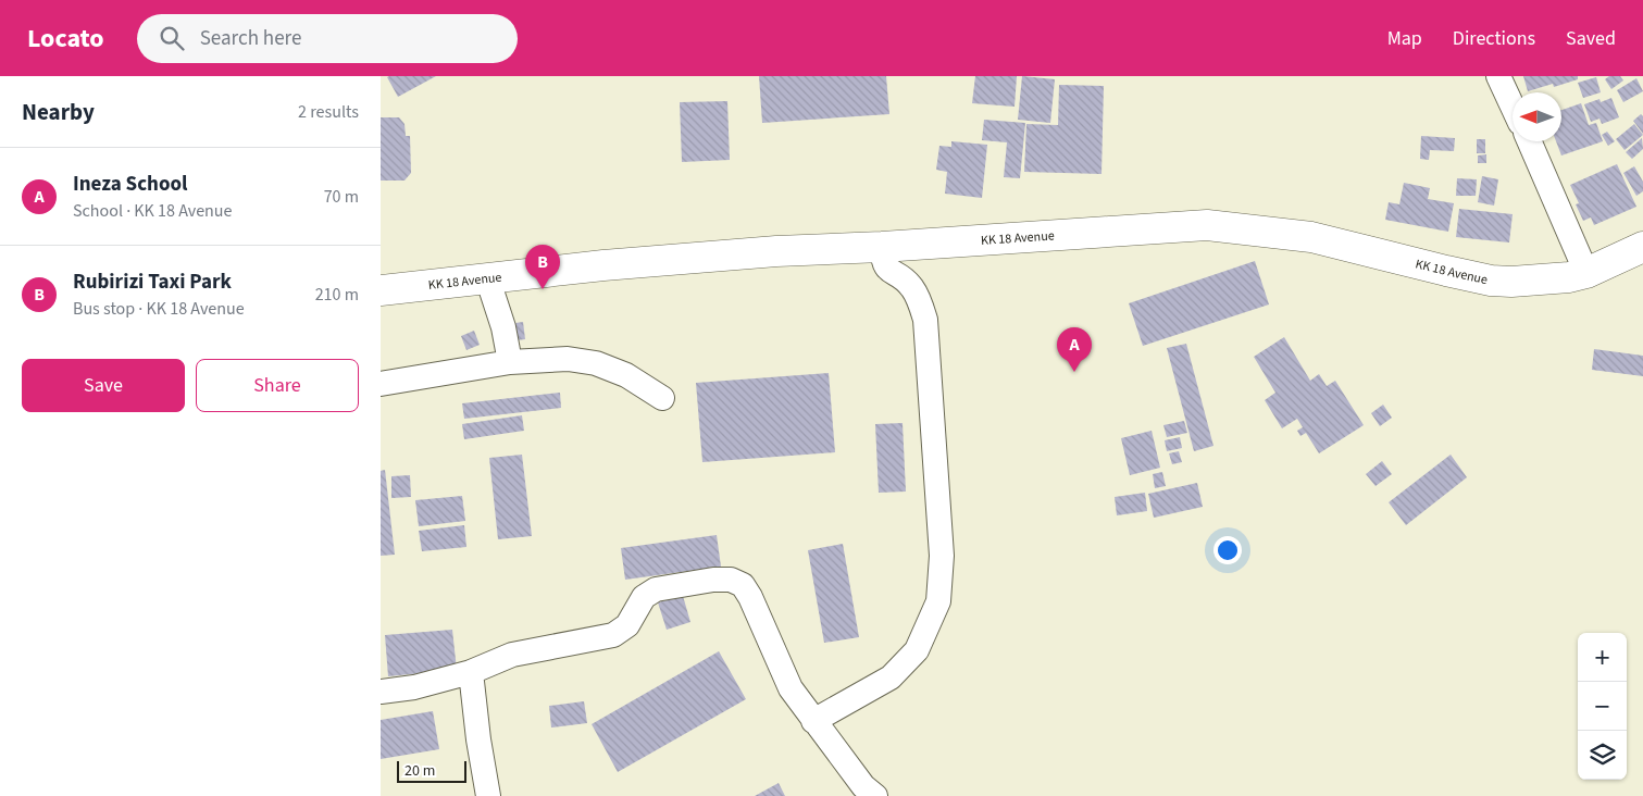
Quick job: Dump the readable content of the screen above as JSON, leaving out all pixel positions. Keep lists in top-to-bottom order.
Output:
{
  "streets": {
    "main road": ["KK 18 Avenue"]
  },
  "scale_bar": "20 m",
  "north": "left",
  "page": {
    "header": "Locato",
    "search": "Search here",
    "nav": ["Map", "Directions", "Saved"],
    "heading": ["Nearby", "2 results"],
    "list": [
      {
        "mark": "A",
        "name": "Ineza School",
        "note": "School · KK 18 Avenue",
        "value": "70 m"
      },
      {
        "mark": "B",
        "name": "Rubirizi Taxi Park",
        "note": "Bus stop · KK 18 Avenue",
        "value": "210 m"
      }
    ],
    "pins": ["B", "A"],
    "buttons": ["Save", "Share"],
    "map_buttons": ["+", "−"],
    "scale": "20 m"
  }
}
